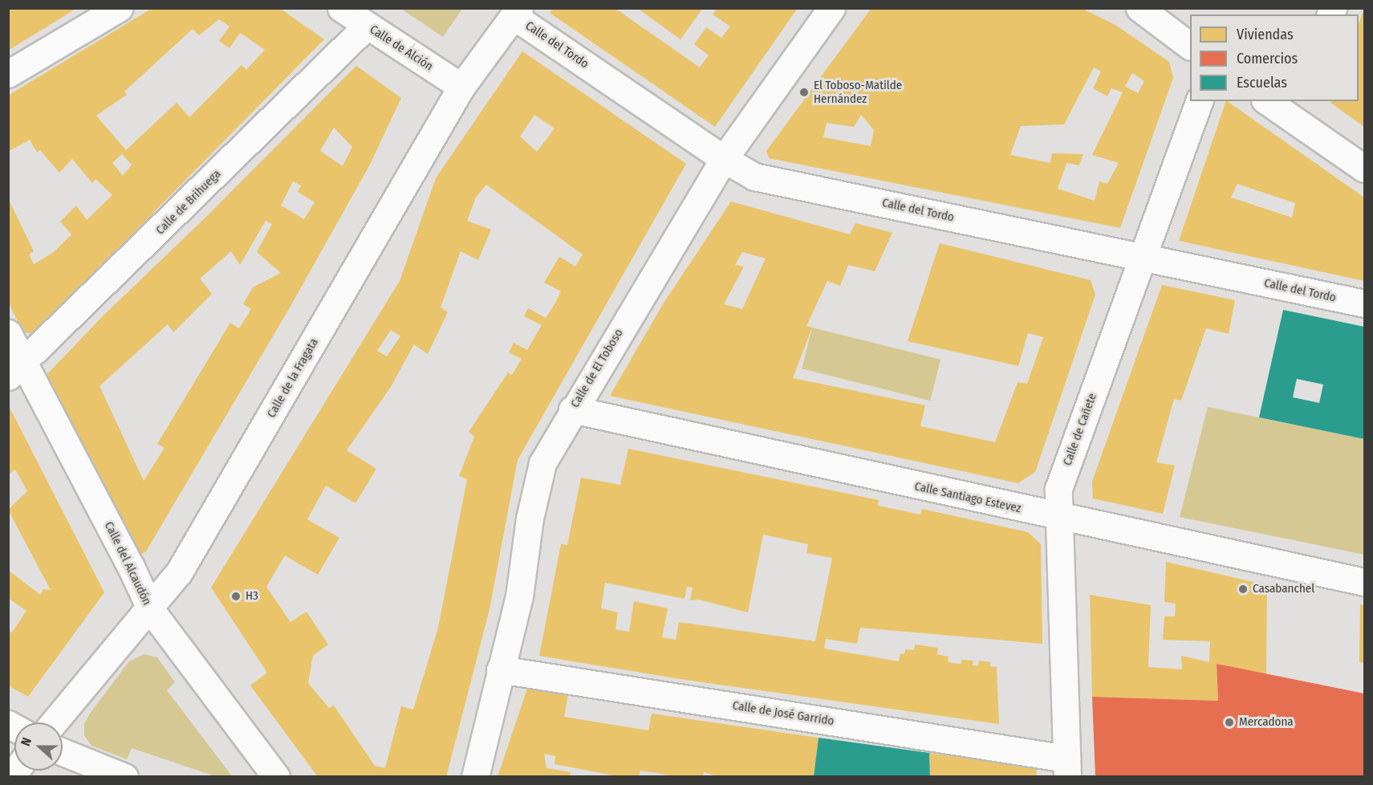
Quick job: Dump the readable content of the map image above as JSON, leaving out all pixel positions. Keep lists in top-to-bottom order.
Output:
{
  "streets": {
    "street": [
      "Calle del Tordo",
      "Calle de Alción",
      "Calle de Brihuega",
      "Calle de El Toboso",
      "Calle de la Fragata",
      "Calle de Cañete",
      "Calle Santiago Estevez",
      "Calle del Alcaudón",
      "Calle de José Garrido"
    ]
  },
  "crossings": [
    ["Calle del Tordo", "Calle de El Toboso"],
    ["Calle del Tordo", "Calle de la Fragata"],
    ["Calle del Tordo", "Calle de Cañete"],
    ["Calle de Alción", "Calle de Brihuega"],
    ["Calle de Alción", "Calle de la Fragata"],
    ["Calle de Brihuega", "Calle del Alcaudón"],
    ["Calle de El Toboso", "Calle Santiago Estevez"],
    ["Calle de El Toboso", "Calle de José Garrido"],
    ["Calle de la Fragata", "Calle del Alcaudón"],
    ["Calle de Cañete", "Calle Santiago Estevez"],
    ["Calle de Cañete", "Calle de José Garrido"]
  ],
  "places": [
    "El Toboso-Matilde Hernández",
    "Casabanchel",
    "H3",
    "Mercadona"
  ],
  "legend": ["Viviendas", "Comercios", "Escuelas"],
  "north": "left"
}
